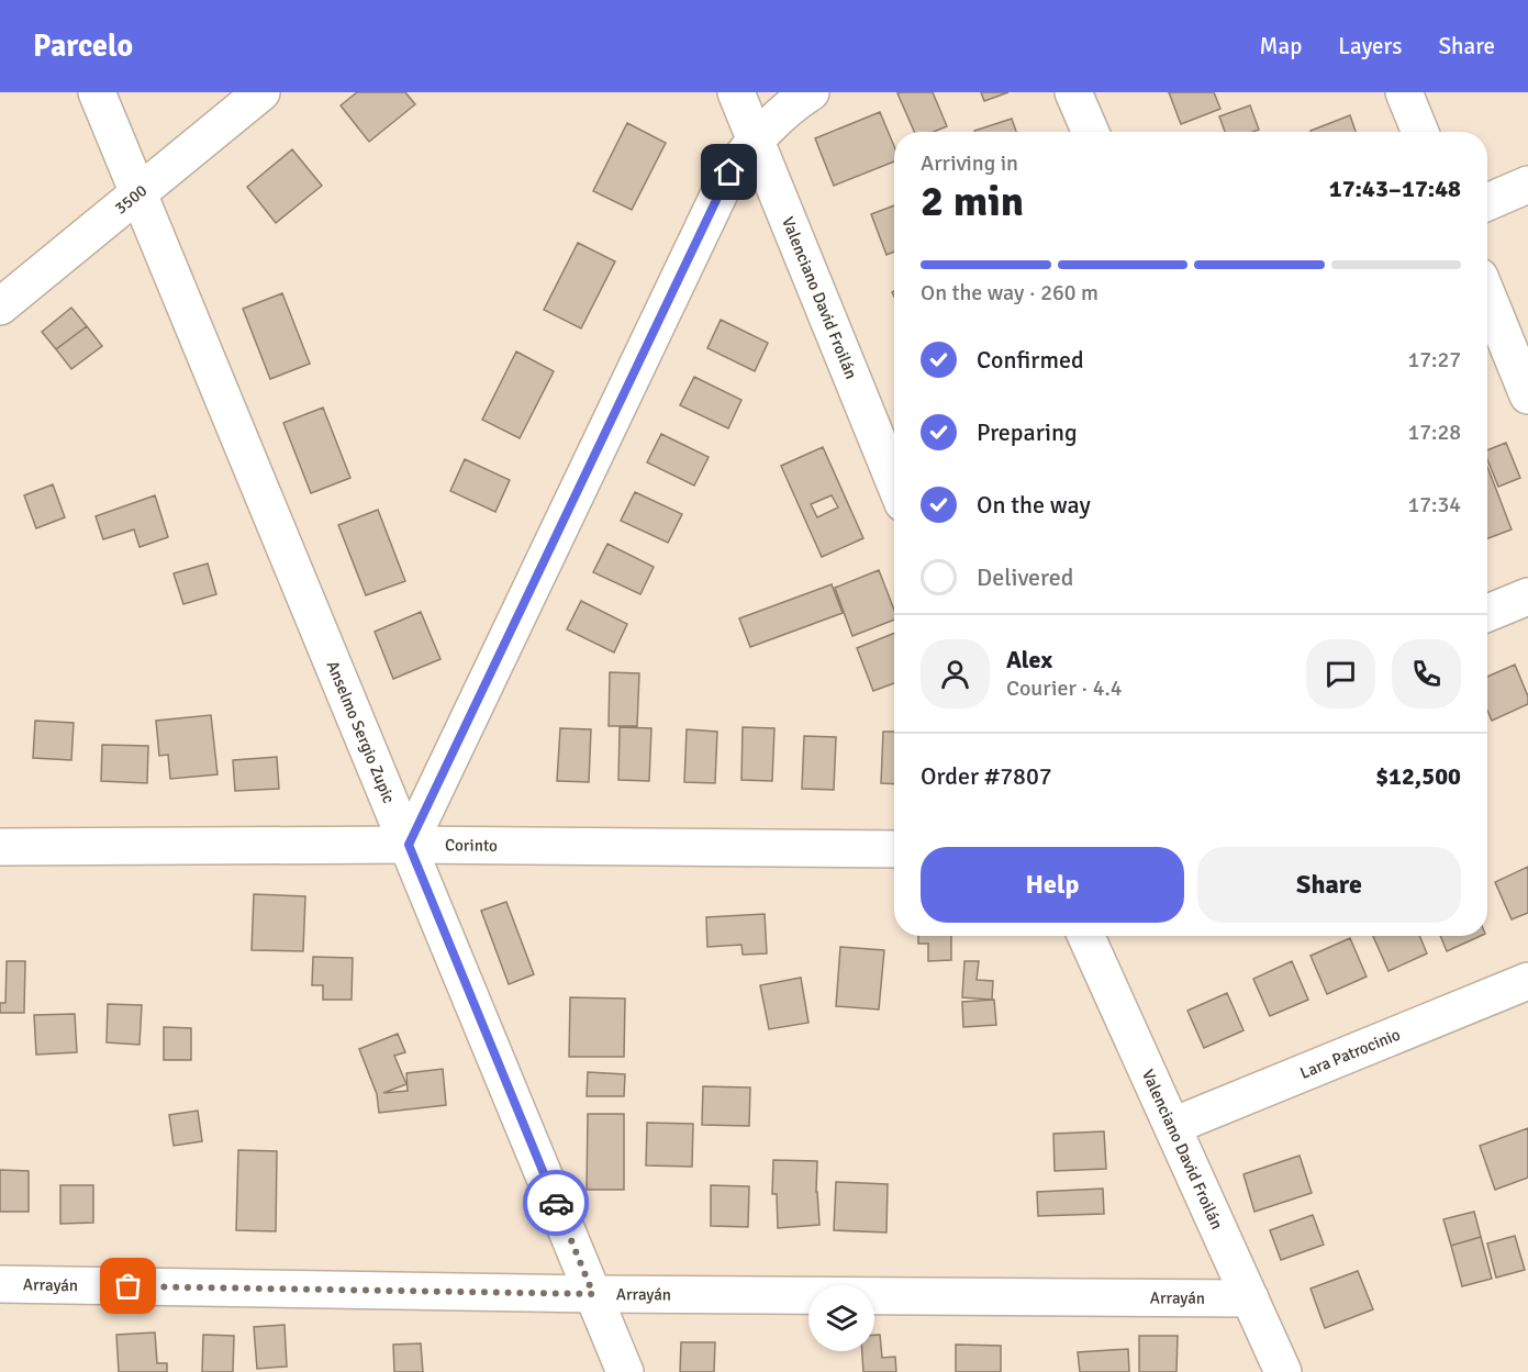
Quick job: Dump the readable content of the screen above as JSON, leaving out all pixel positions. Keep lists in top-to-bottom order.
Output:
{
  "streets": {
    "street": [
      "3500",
      "Valenciano David Froilán",
      "Anselmo Sergio Zupic",
      "Corinto",
      "Lara Patrocinio",
      "Arrayán"
    ]
  },
  "crossings": [
    ["3500", "Anselmo Sergio Zupic"],
    ["Valenciano David Froilán", "Lara Patrocinio"],
    ["Valenciano David Froilán", "Arrayán"],
    ["Anselmo Sergio Zupic", "Corinto"],
    ["Anselmo Sergio Zupic", "Arrayán"]
  ],
  "page": {
    "header": "Parcelo",
    "nav": ["Map", "Layers", "Share"],
    "heading": ["2 min", "Arriving in", "17:43–17:48"],
    "panel": [
      "Alex",
      "Courier · 4.4",
      "Order #7807",
      "$12,500"
    ],
    "bar": "On the way · 260 m",
    "list": [
      ["Confirmed", "17:27"],
      ["Preparing", "17:28"],
      ["On the way", "17:34"],
      "Delivered"
    ],
    "buttons": ["Help", "Share"]
  }
}
